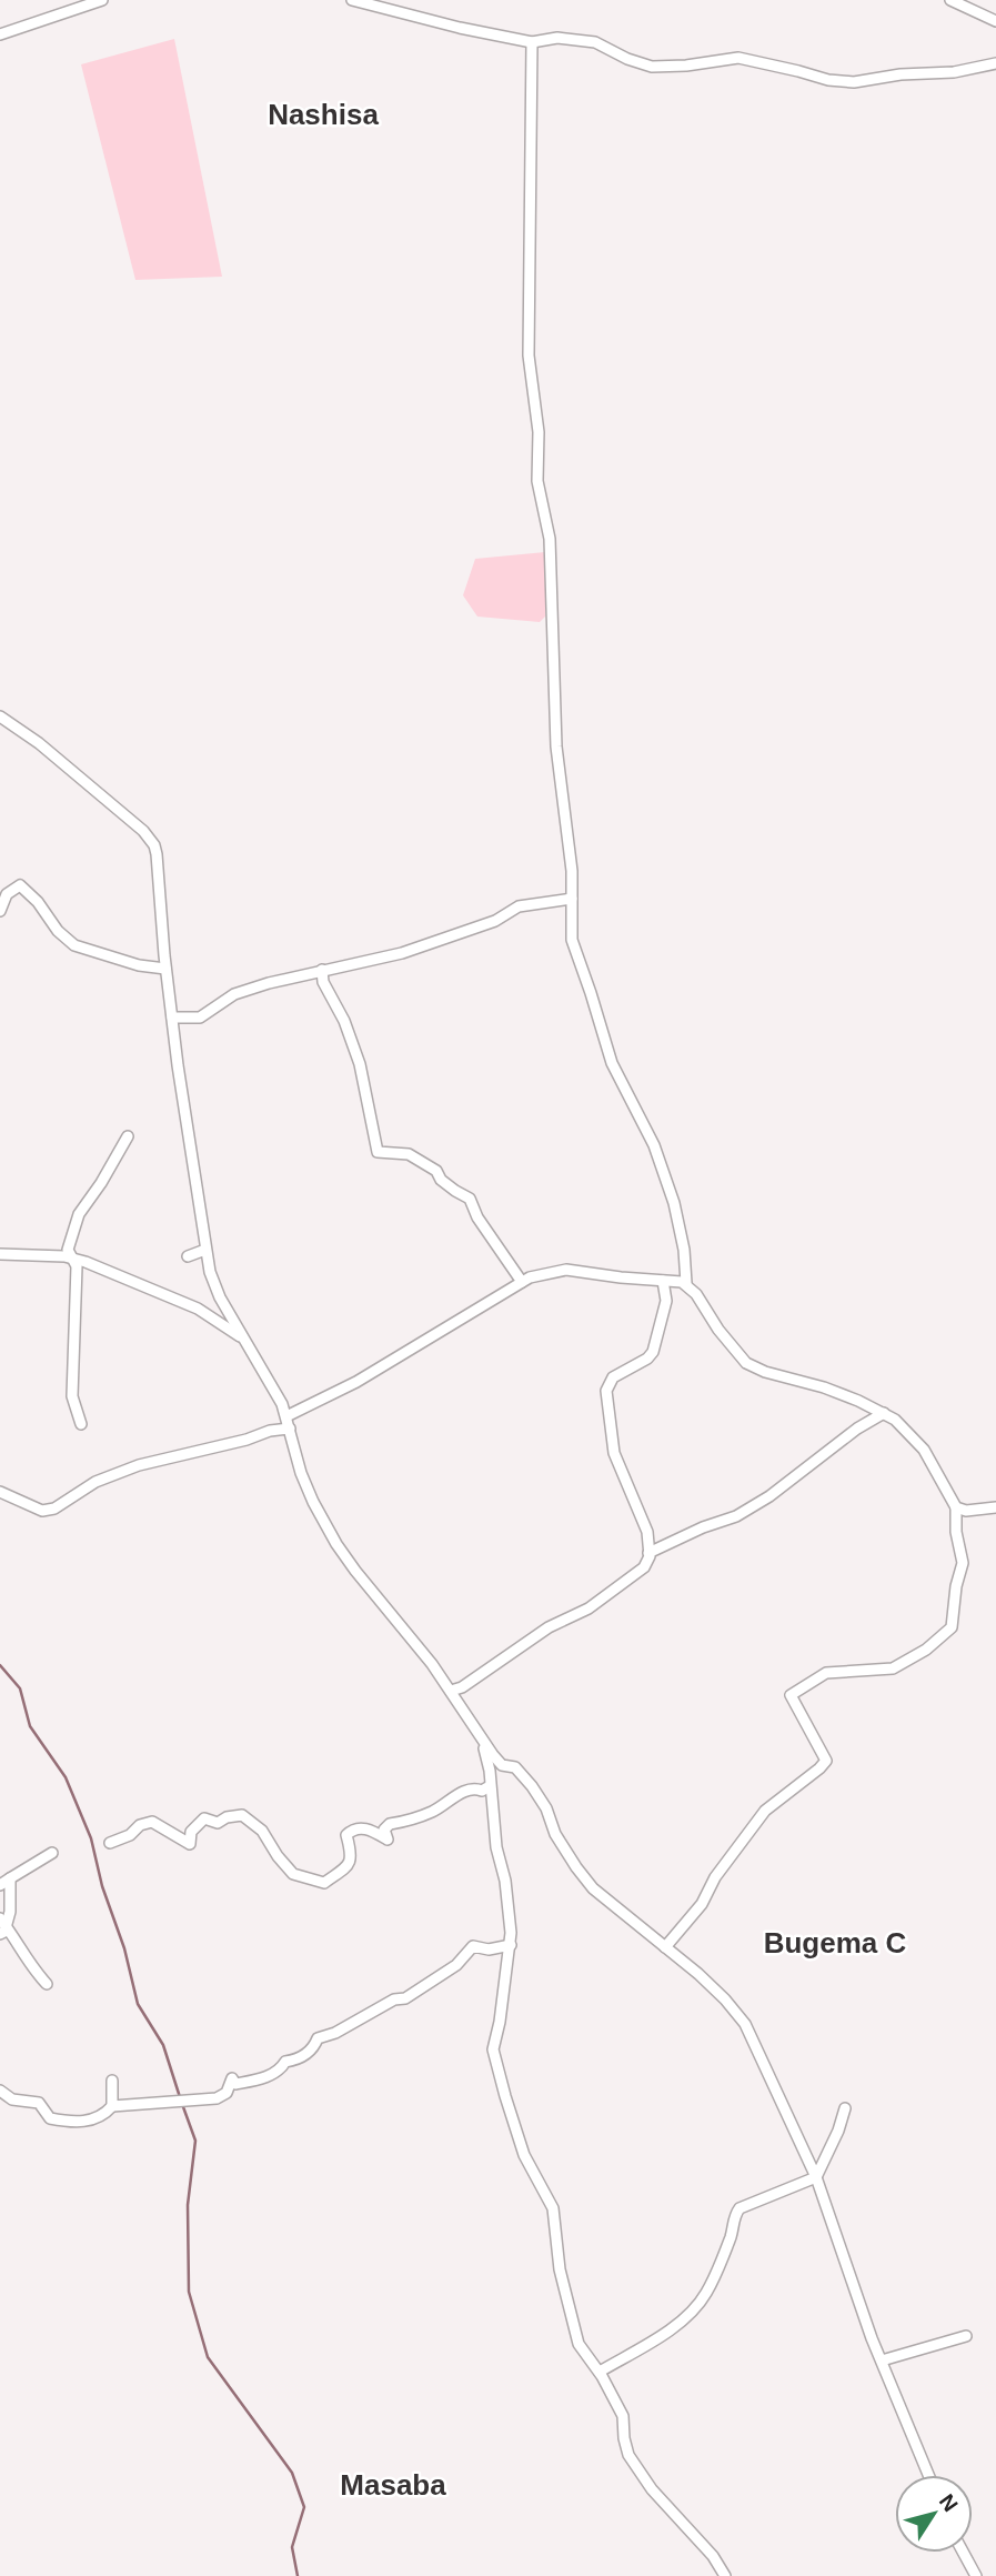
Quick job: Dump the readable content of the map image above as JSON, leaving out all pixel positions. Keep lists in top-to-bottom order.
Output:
{
  "districts": ["Nashisa", "Bugema C", "Masaba"],
  "north": "top right"
}
